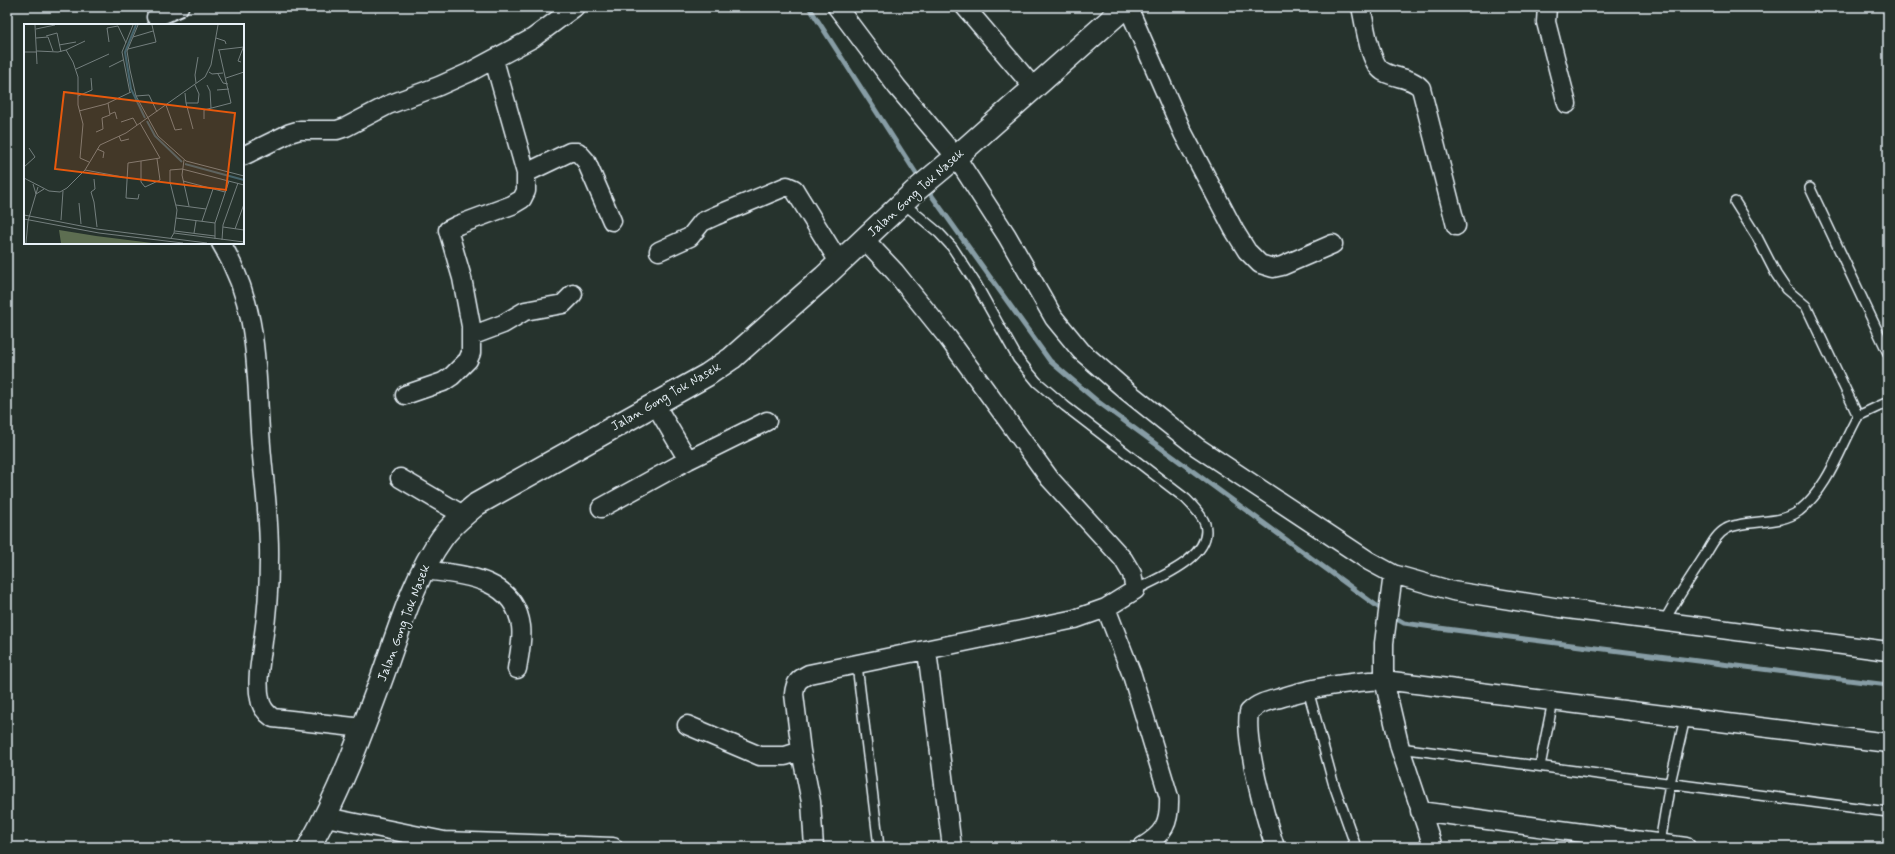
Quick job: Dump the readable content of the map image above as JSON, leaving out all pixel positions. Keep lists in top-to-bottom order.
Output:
{
  "streets": {
    "main road": ["Jalan Gong Tok Nasek"]
  }
}
